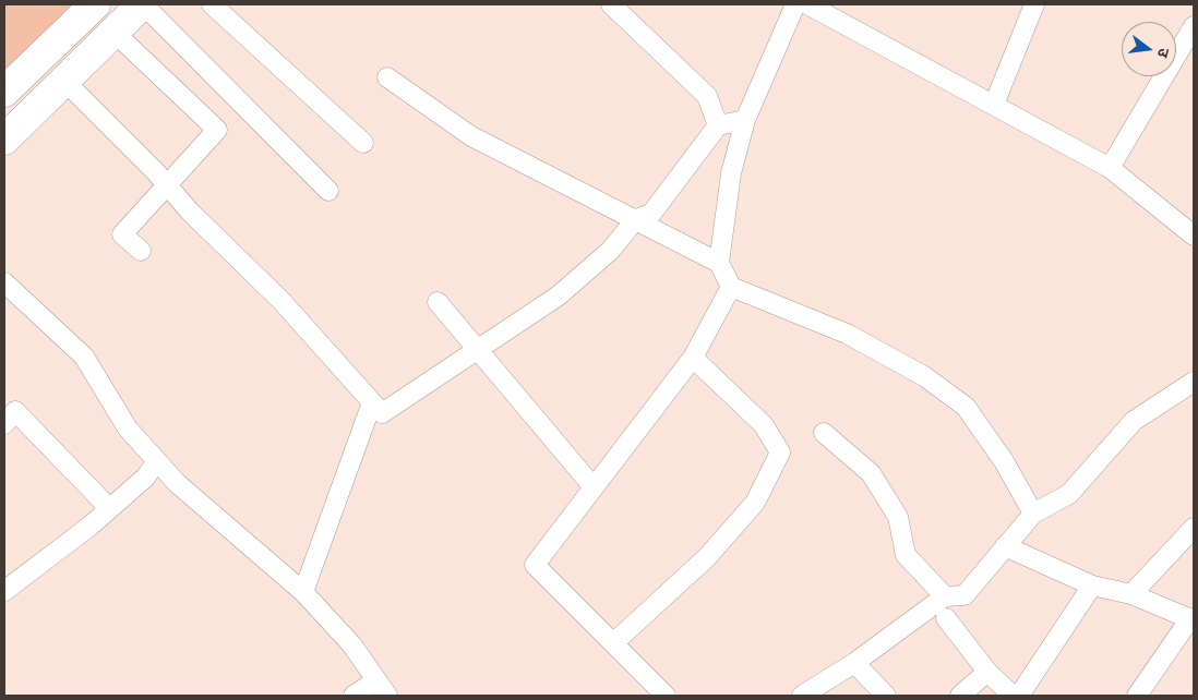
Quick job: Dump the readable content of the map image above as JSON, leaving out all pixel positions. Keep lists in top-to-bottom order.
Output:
{
  "north": "right"
}
